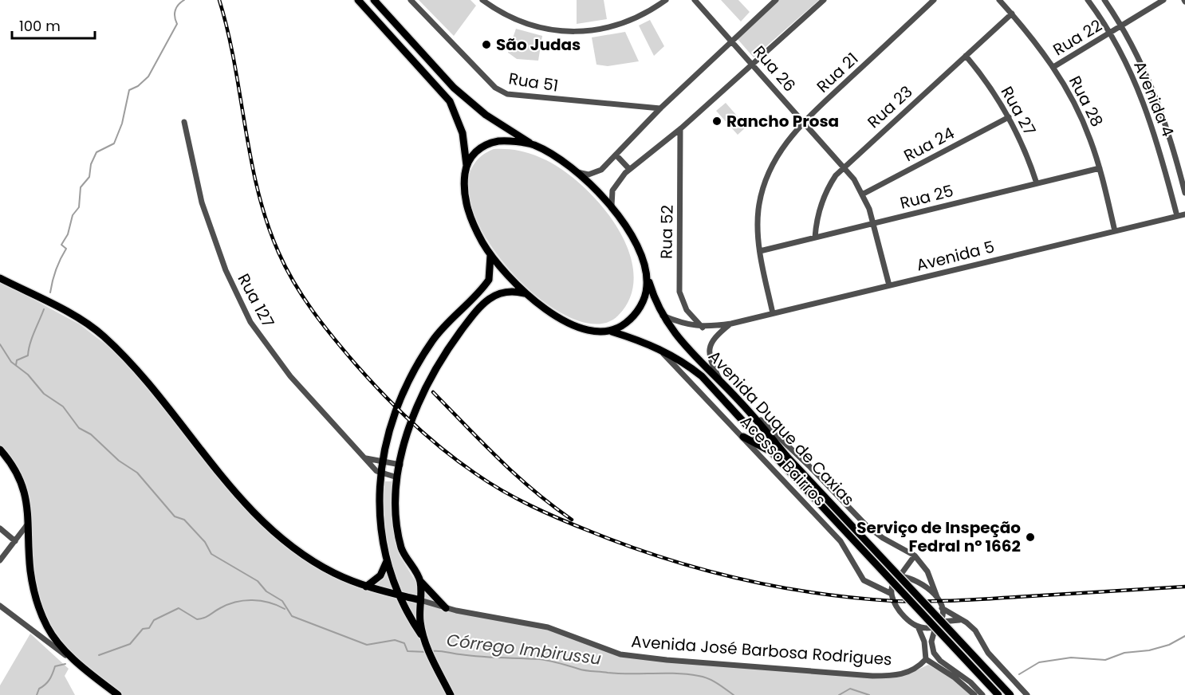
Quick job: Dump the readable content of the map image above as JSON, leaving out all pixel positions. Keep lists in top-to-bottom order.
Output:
{
  "streets": {
    "main road": ["Avenida Duque de Caxias", "Avenida José Barbosa Rodrigues"],
    "street": [
      "Rua 22",
      "Rua 26",
      "Rua 21",
      "Rua 51",
      "Avenida 4",
      "Rua 28",
      "Rua 23",
      "Rua 27",
      "Rua 24",
      "Rua 25",
      "Rua 52",
      "Avenida 5",
      "Rua 127",
      "Acesso Bairros"
    ]
  },
  "crossings": [
    ["Rua 22", "Avenida 4"],
    ["Rua 22", "Rua 28"],
    ["Rua 26", "Rua 21"],
    ["Rua 26", "Rua 23"],
    ["Rua 26", "Rua 24"],
    ["Rua 26", "Rua 25"],
    ["Rua 26", "Avenida 5"],
    ["Rua 21", "Rua 25"],
    ["Rua 21", "Avenida 5"],
    ["Avenida 4", "Avenida 5"],
    ["Rua 28", "Rua 23"],
    ["Rua 28", "Rua 25"],
    ["Rua 28", "Avenida 5"],
    ["Rua 23", "Rua 27"],
    ["Rua 23", "Rua 25"],
    ["Rua 27", "Rua 24"],
    ["Rua 27", "Rua 25"],
    ["Rua 52", "Avenida 5"],
    ["Avenida 5", "Avenida Duque de Caxias"],
    ["Avenida Duque de Caxias", "Acesso Bairros"]
  ],
  "water": ["Córrego Imbirussu"],
  "places": ["São Judas", "Rancho Prosa", "Serviço de Inspeção Fedral nº 1662"],
  "scale_bar": "100 m"
}
